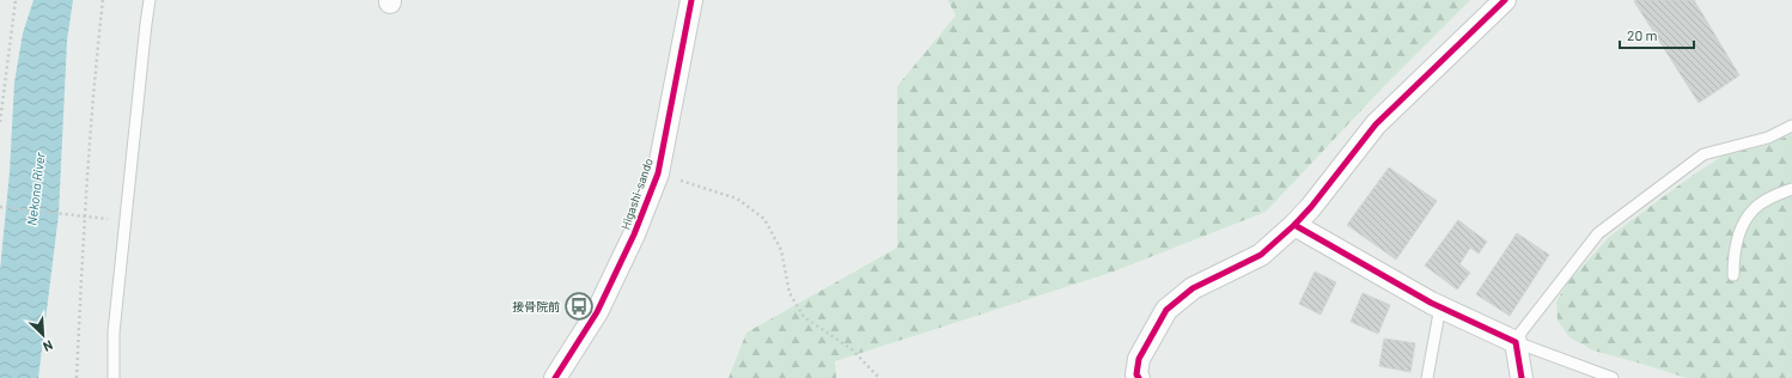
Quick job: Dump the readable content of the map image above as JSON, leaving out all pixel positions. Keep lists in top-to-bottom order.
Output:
{
  "streets": {
    "street": ["Higashi-sando"]
  },
  "water": ["Nekona River"],
  "places": {
    "bus stop": ["接骨院前"]
  },
  "scale_bar": "20 m",
  "north": "bottom right"
}
